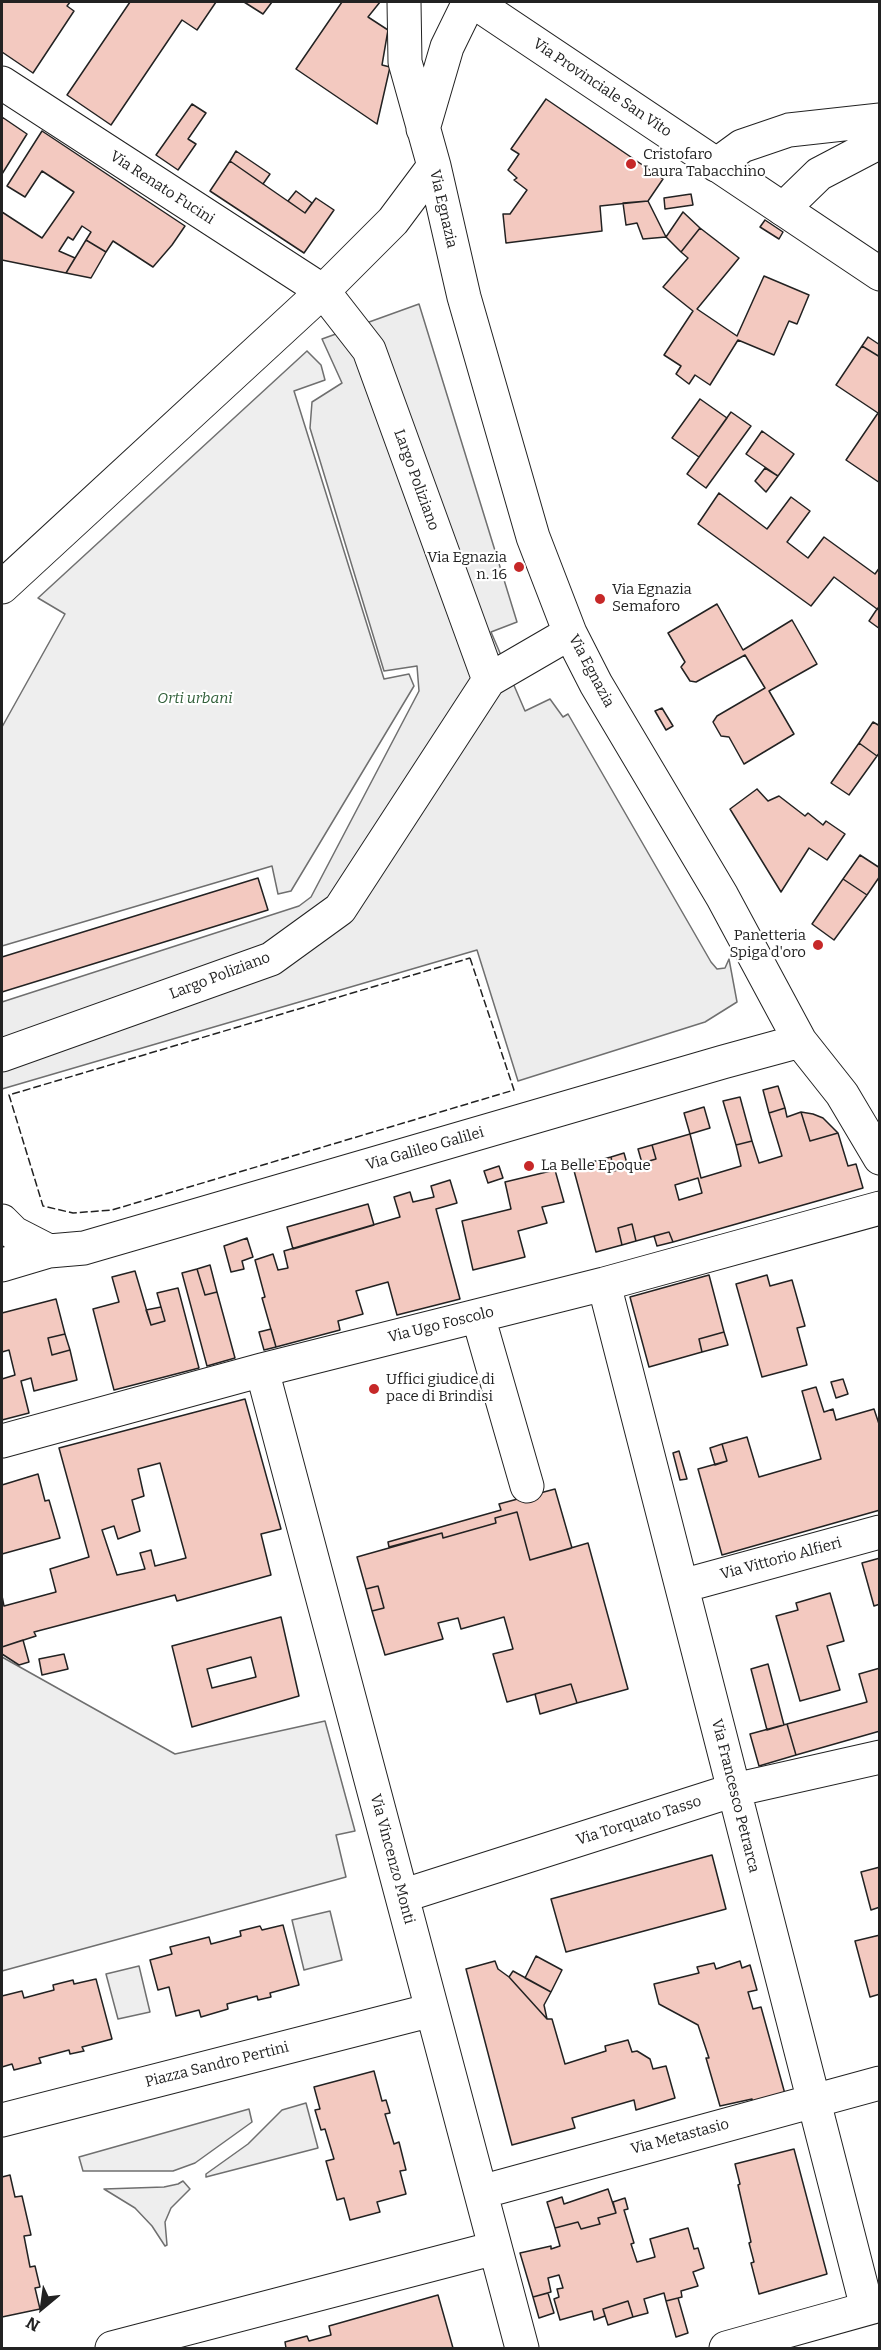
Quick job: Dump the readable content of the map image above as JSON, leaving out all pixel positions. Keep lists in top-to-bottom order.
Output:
{
  "streets": {
    "street": [
      "Via Provinciale San Vito",
      "Via Renato Fucini",
      "Via Egnazia",
      "Largo Poliziano",
      "Via Galileo Galilei",
      "Via Ugo Foscolo",
      "Via Vittorio Alfieri",
      "Via Francesco Petrarca",
      "Via Torquato Tasso",
      "Via Vincenzo Monti",
      "Piazza Sandro Pertini",
      "Via Metastasio"
    ]
  },
  "crossings": [
    ["Via Renato Fucini", "Largo Poliziano"],
    ["Via Egnazia", "Largo Poliziano"],
    ["Via Egnazia", "Via Galileo Galilei"],
    ["Via Ugo Foscolo", "Via Francesco Petrarca"],
    ["Via Ugo Foscolo", "Via Vincenzo Monti"],
    ["Via Vittorio Alfieri", "Via Francesco Petrarca"],
    ["Via Francesco Petrarca", "Via Torquato Tasso"],
    ["Via Francesco Petrarca", "Via Metastasio"],
    ["Via Torquato Tasso", "Via Vincenzo Monti"],
    ["Via Vincenzo Monti", "Piazza Sandro Pertini"],
    ["Via Vincenzo Monti", "Via Metastasio"]
  ],
  "parks": ["Orti urbani"],
  "places": [
    "Cristofaro Laura Tabacchino",
    "Via Egnazia n. 16",
    "Via Egnazia Semaforo",
    "Panetteria Spiga d'oro",
    "La Belle Epoque",
    "Uffici giudice di pace di Brindisi"
  ],
  "north": "bottom left"
}
